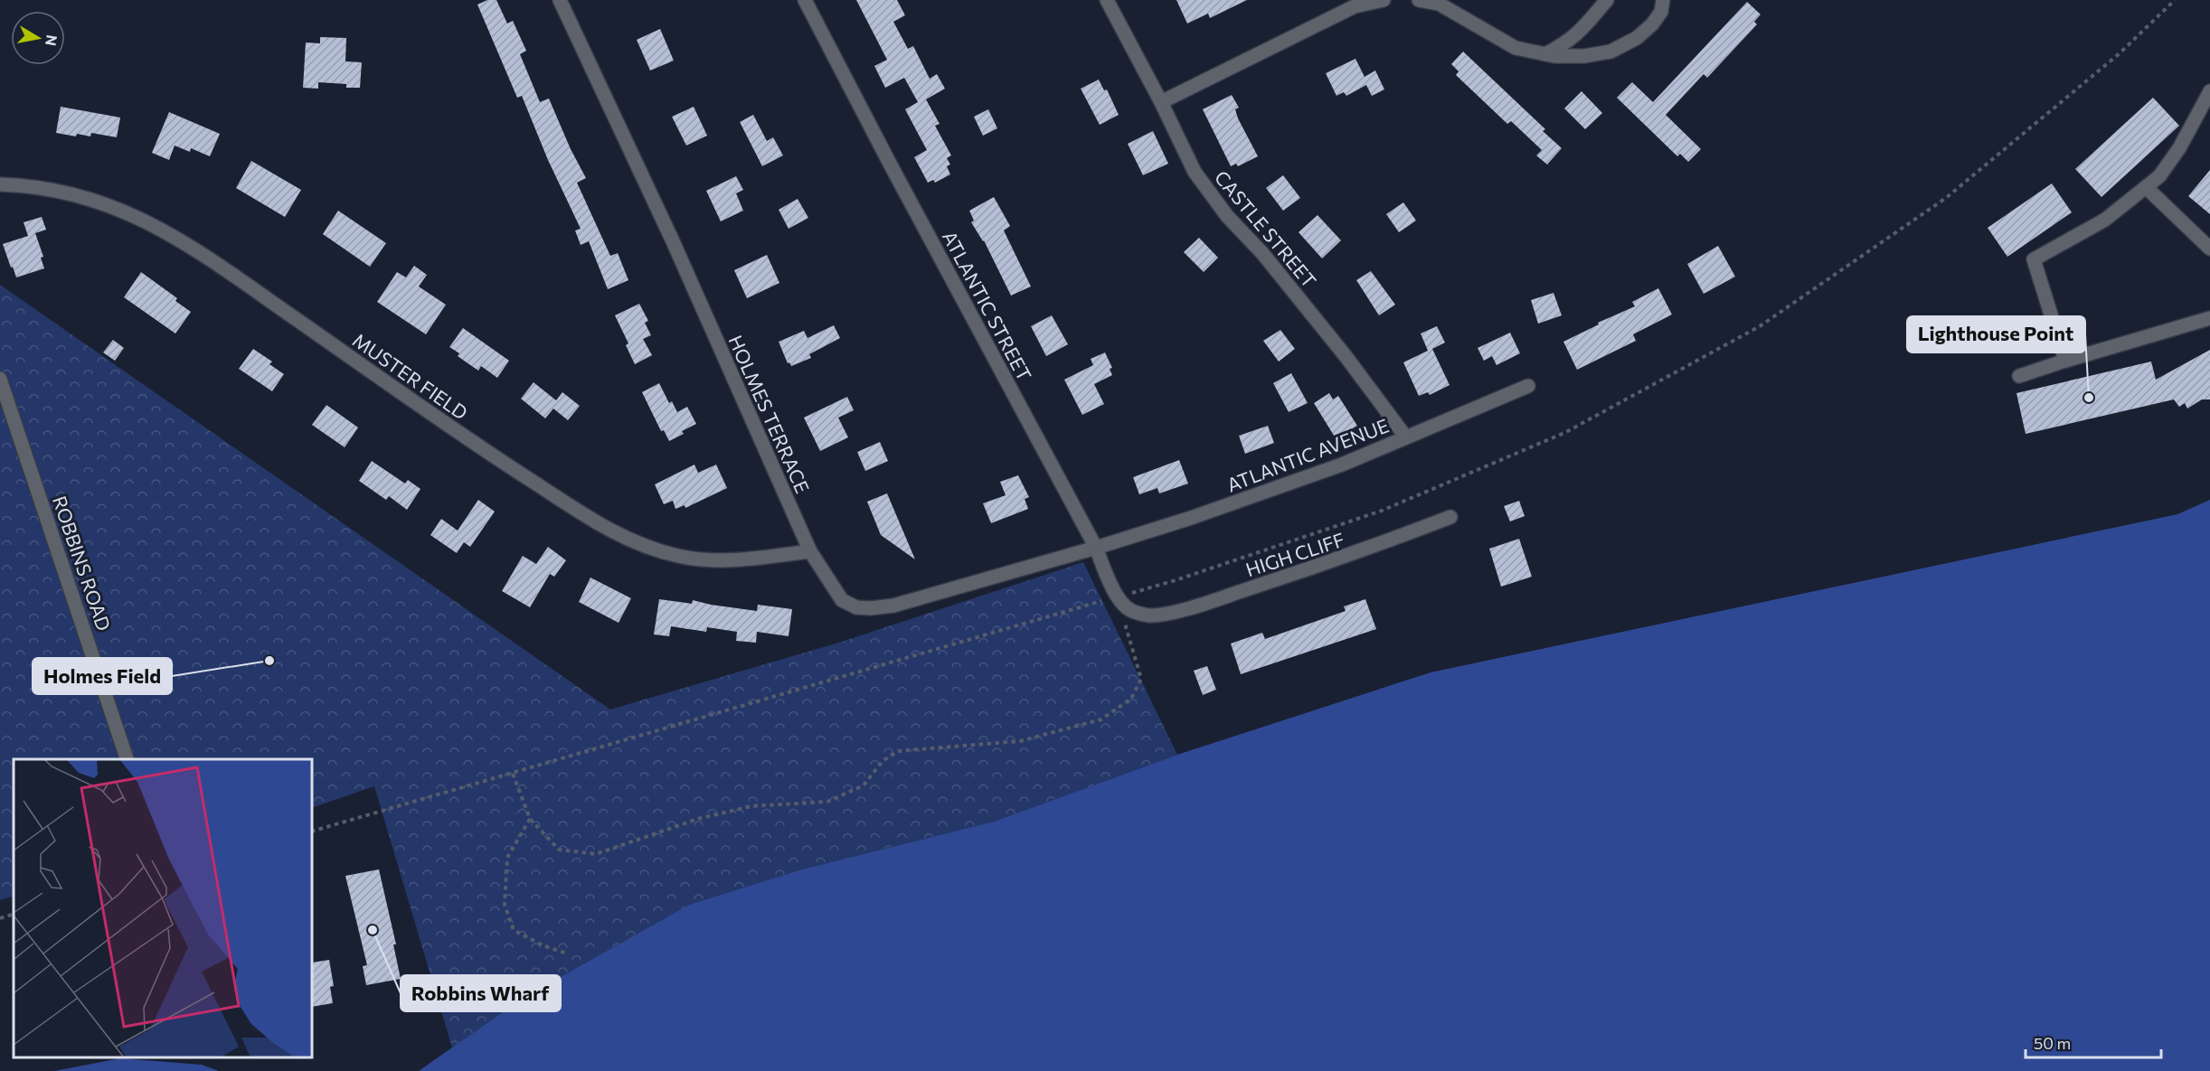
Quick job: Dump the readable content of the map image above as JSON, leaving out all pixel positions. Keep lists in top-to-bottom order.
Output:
{
  "streets": {
    "street": [
      "CASTLE STREET",
      "ATLANTIC STREET",
      "MUSTER FIELD",
      "HOLMES TERRACE",
      "ATLANTIC AVENUE",
      "HIGH CLIFF",
      "ROBBINS ROAD"
    ]
  },
  "crossings": [
    ["CASTLE STREET", "ATLANTIC AVENUE"],
    ["ATLANTIC STREET", "HOLMES TERRACE"],
    ["ATLANTIC STREET", "ATLANTIC AVENUE"],
    ["ATLANTIC STREET", "HIGH CLIFF"],
    ["MUSTER FIELD", "HOLMES TERRACE"],
    ["HOLMES TERRACE", "ATLANTIC AVENUE"]
  ],
  "places": ["Lighthouse Point", "Holmes Field", "Robbins Wharf"],
  "scale_bar": "50 m",
  "north": "right"
}
